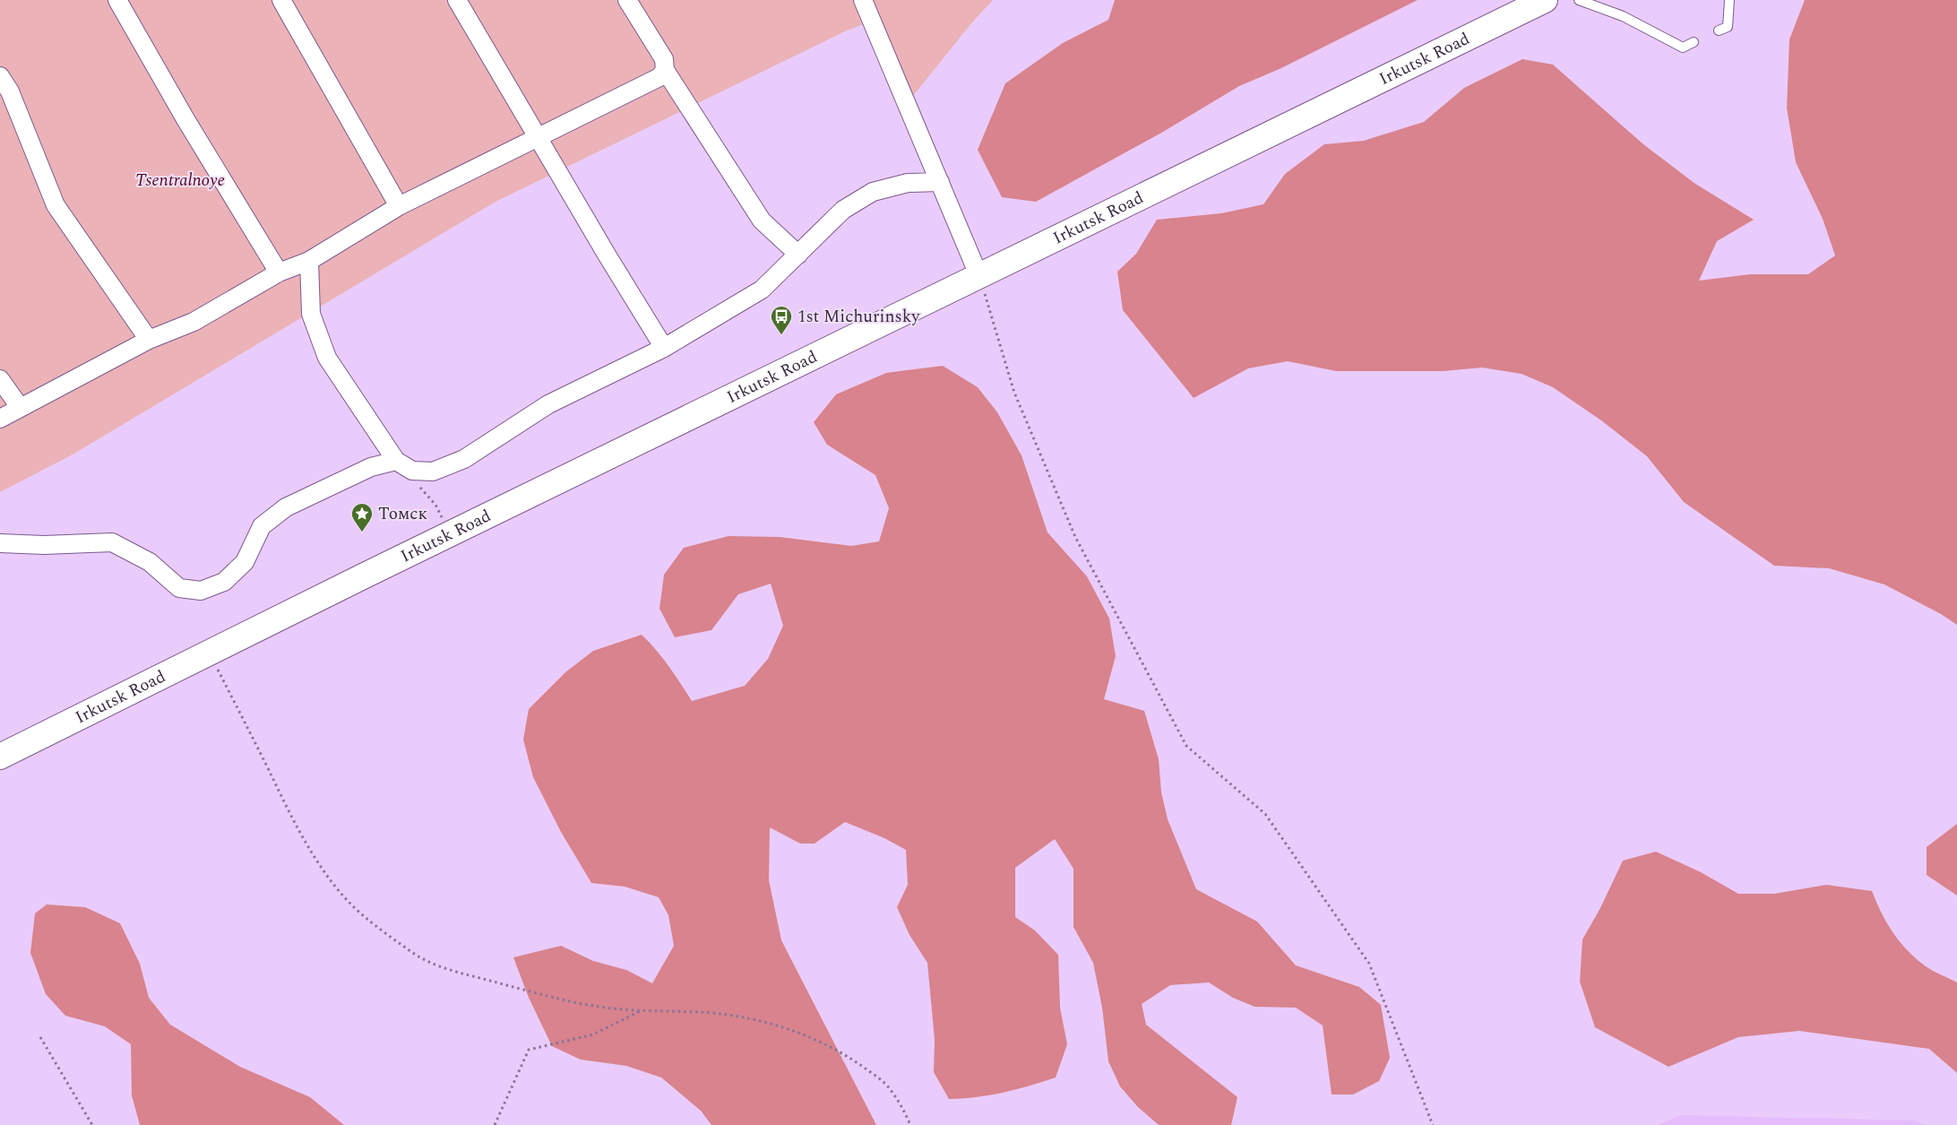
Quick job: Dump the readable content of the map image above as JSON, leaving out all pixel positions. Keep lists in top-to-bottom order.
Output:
{
  "streets": {
    "main road": ["Irkutsk Road"]
  },
  "parks": ["Tsentralnoye"],
  "places": {
    "bus stop": ["1st Michurinsky"],
    "place": ["Томск"]
  }
}
